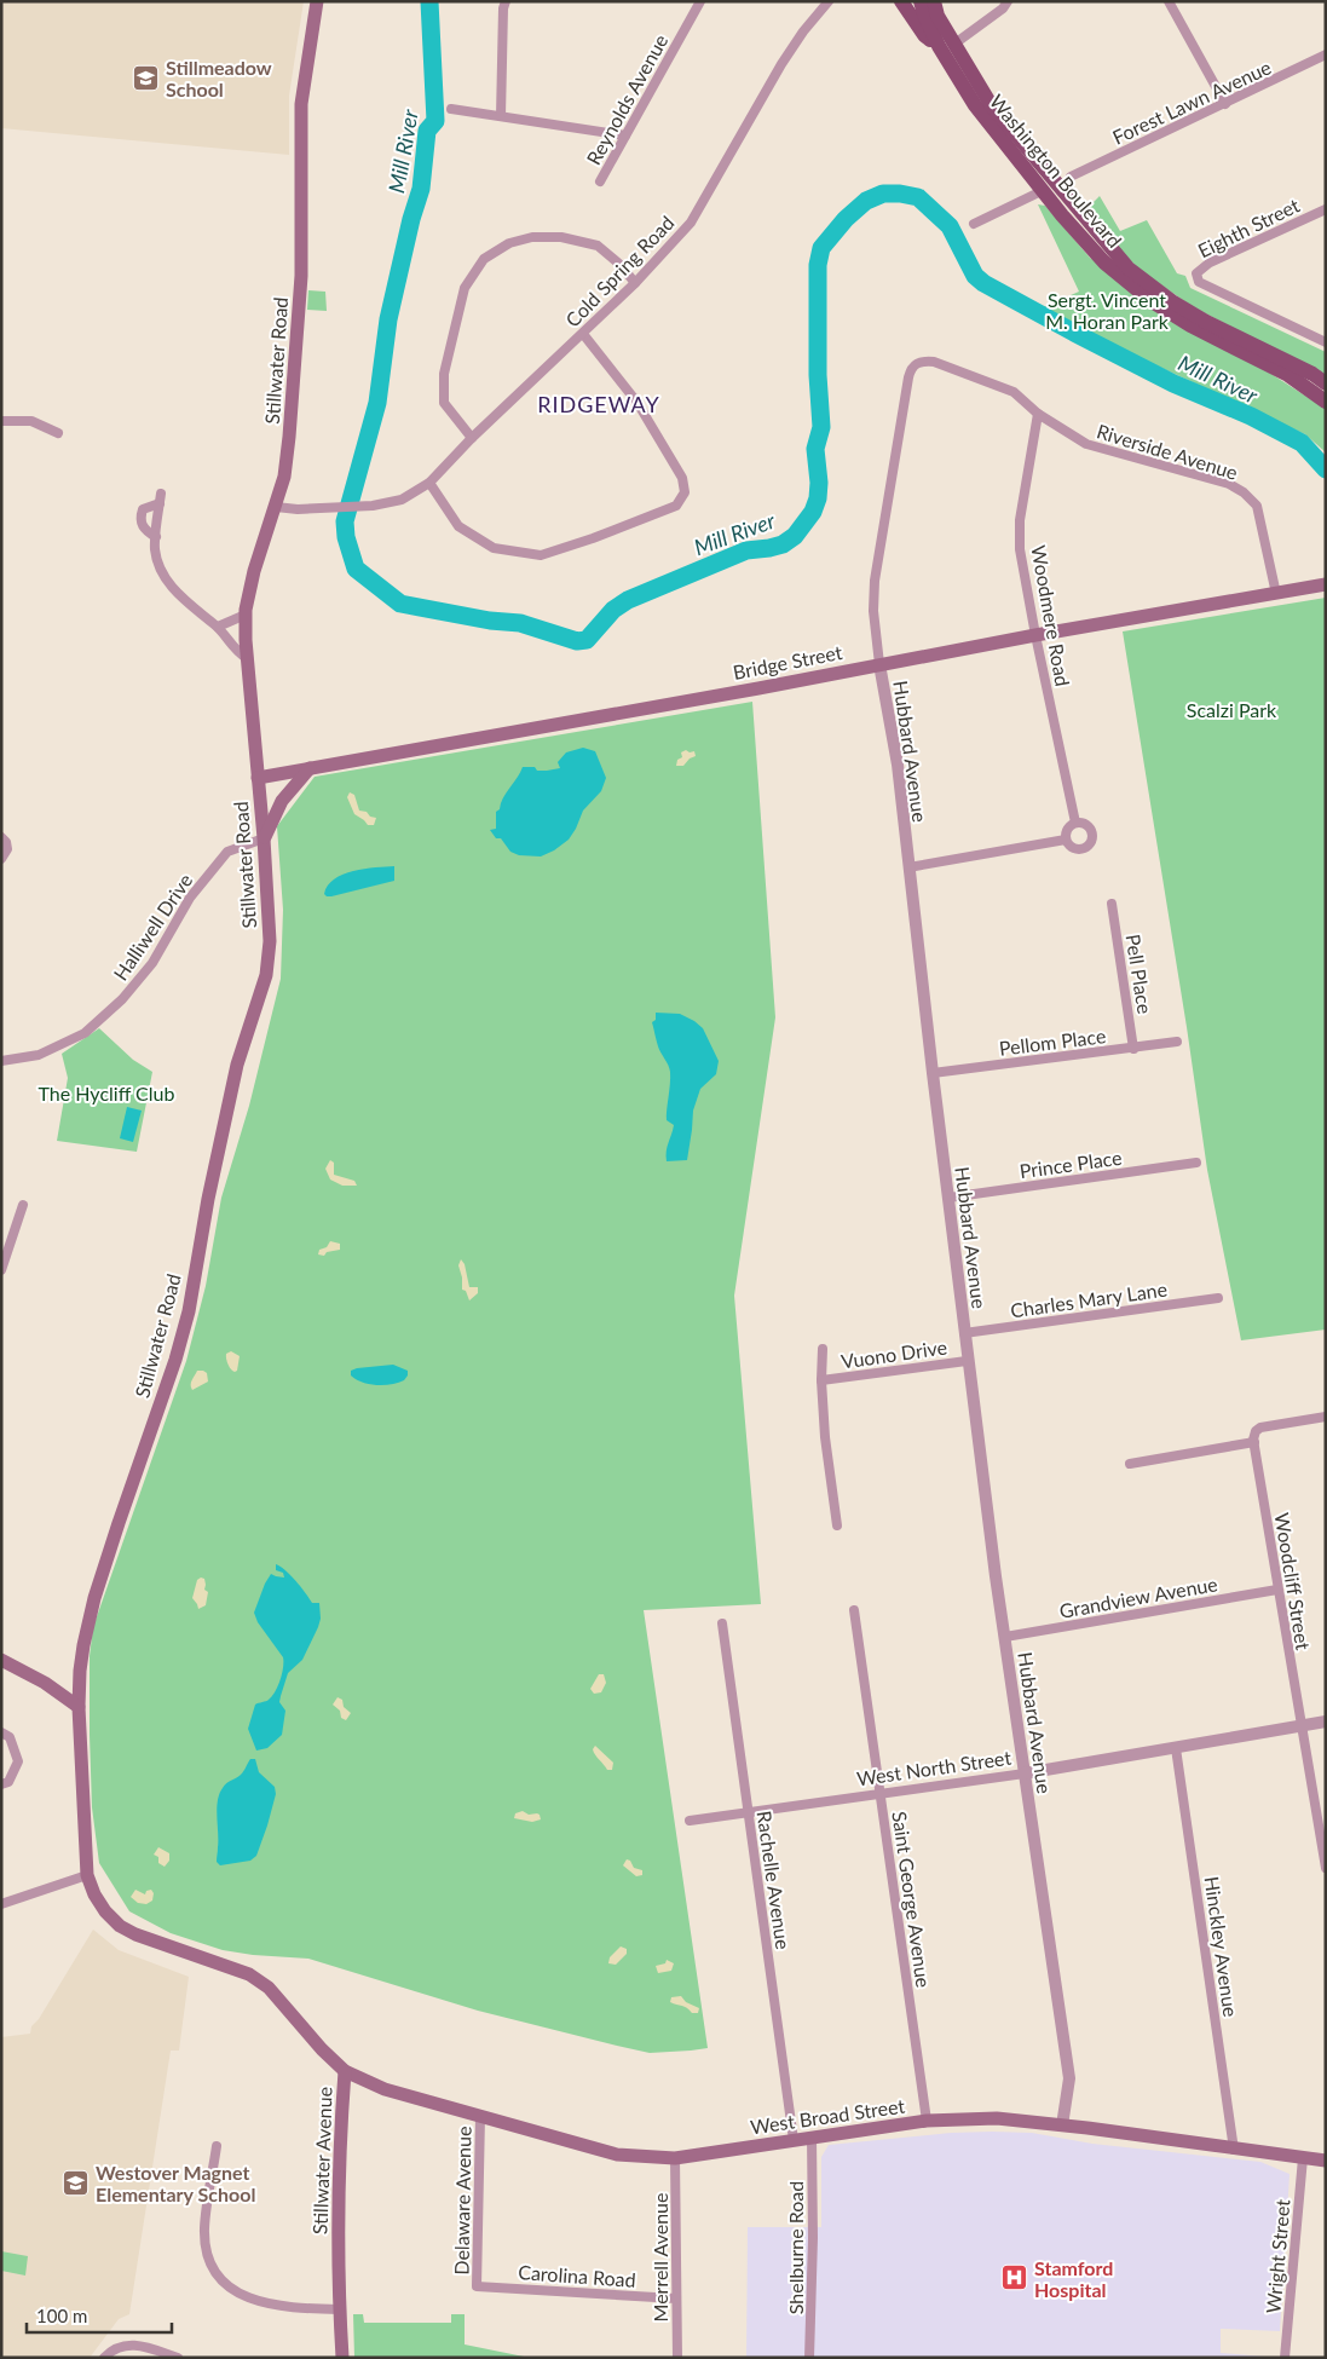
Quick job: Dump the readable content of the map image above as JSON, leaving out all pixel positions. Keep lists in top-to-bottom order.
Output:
{
  "streets": {
    "main road": [
      "Washington Boulevard",
      "Stillwater Road",
      "Bridge Street",
      "West Broad Street",
      "Stillwater Avenue"
    ],
    "street": [
      "Reynolds Avenue",
      "Forest Lawn Avenue",
      "Eighth Street",
      "Cold Spring Road",
      "Riverside Avenue",
      "Woodmere Road",
      "Hubbard Avenue",
      "Halliwell Drive",
      "Pell Place",
      "Pellom Place",
      "Prince Place",
      "Charles Mary Lane",
      "Vuono Drive",
      "Woodcliff Street",
      "Grandview Avenue",
      "West North Street",
      "Rachelle Avenue",
      "Saint George Avenue",
      "Hinckley Avenue",
      "Delaware Avenue",
      "Shelburne Road",
      "Wright Street",
      "Merrell Avenue",
      "Carolina Road"
    ]
  },
  "crossings": [
    ["Cold Spring Road", "Stillwater Road"],
    ["Stillwater Road", "Bridge Street"],
    ["Stillwater Road", "Halliwell Drive"],
    ["Stillwater Road", "Stillwater Avenue"],
    ["Riverside Avenue", "Woodmere Road"],
    ["Riverside Avenue", "Bridge Street"],
    ["Riverside Avenue", "Hubbard Avenue"],
    ["Woodmere Road", "Bridge Street"],
    ["Woodmere Road", "Hubbard Avenue"],
    ["Bridge Street", "Hubbard Avenue"],
    ["Hubbard Avenue", "Pellom Place"],
    ["Hubbard Avenue", "Prince Place"],
    ["Hubbard Avenue", "Charles Mary Lane"],
    ["Hubbard Avenue", "Vuono Drive"],
    ["Hubbard Avenue", "Grandview Avenue"],
    ["Hubbard Avenue", "West North Street"],
    ["Hubbard Avenue", "West Broad Street"],
    ["Pell Place", "Pellom Place"],
    ["Woodcliff Street", "Grandview Avenue"],
    ["Woodcliff Street", "West North Street"],
    ["West North Street", "Rachelle Avenue"],
    ["West North Street", "Saint George Avenue"],
    ["West North Street", "Hinckley Avenue"],
    ["Rachelle Avenue", "West Broad Street"],
    ["Saint George Avenue", "West Broad Street"],
    ["Hinckley Avenue", "West Broad Street"],
    ["West Broad Street", "Stillwater Avenue"],
    ["West Broad Street", "Delaware Avenue"],
    ["West Broad Street", "Shelburne Road"],
    ["West Broad Street", "Wright Street"],
    ["West Broad Street", "Merrell Avenue"],
    ["Delaware Avenue", "Carolina Road"],
    ["Merrell Avenue", "Carolina Road"]
  ],
  "districts": ["RIDGEWAY"],
  "water": ["Mill River"],
  "parks": ["Sergt. Vincent M. Horan Park", "Scalzi Park", "The Hycliff Club"],
  "places": {
    "school or university": ["Stillmeadow School", "Westover Magnet Elementary School"],
    "hospital": ["Stamford Hospital"]
  },
  "scale_bar": "100 m"
}
